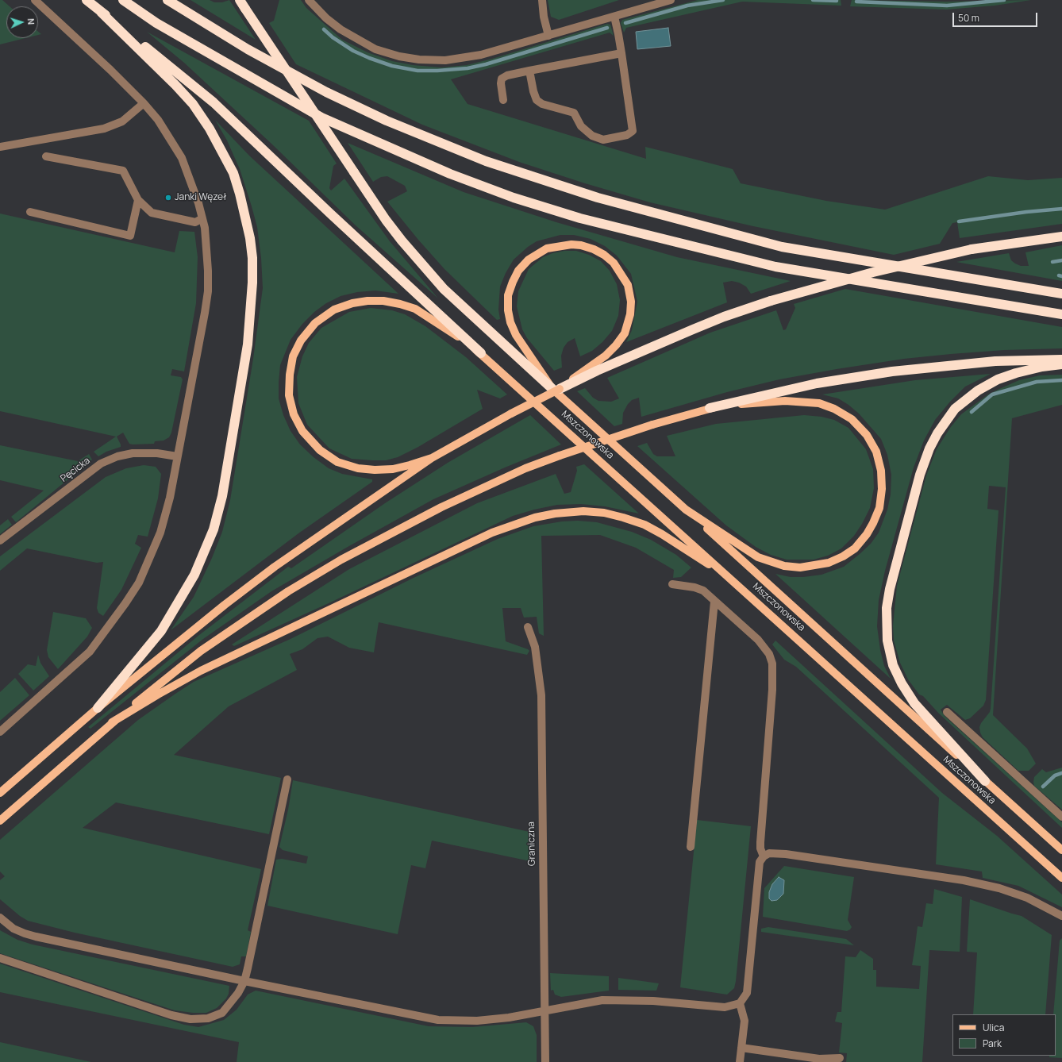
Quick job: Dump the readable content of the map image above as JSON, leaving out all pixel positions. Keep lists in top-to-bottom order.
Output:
{
  "streets": {
    "main road": ["Mszczonowska"],
    "street": ["Pęcicka", "Graniczna"]
  },
  "places": ["Janki Węzeł"],
  "legend": ["Ulica", "Park"],
  "scale_bar": "50 m",
  "north": "right"
}
